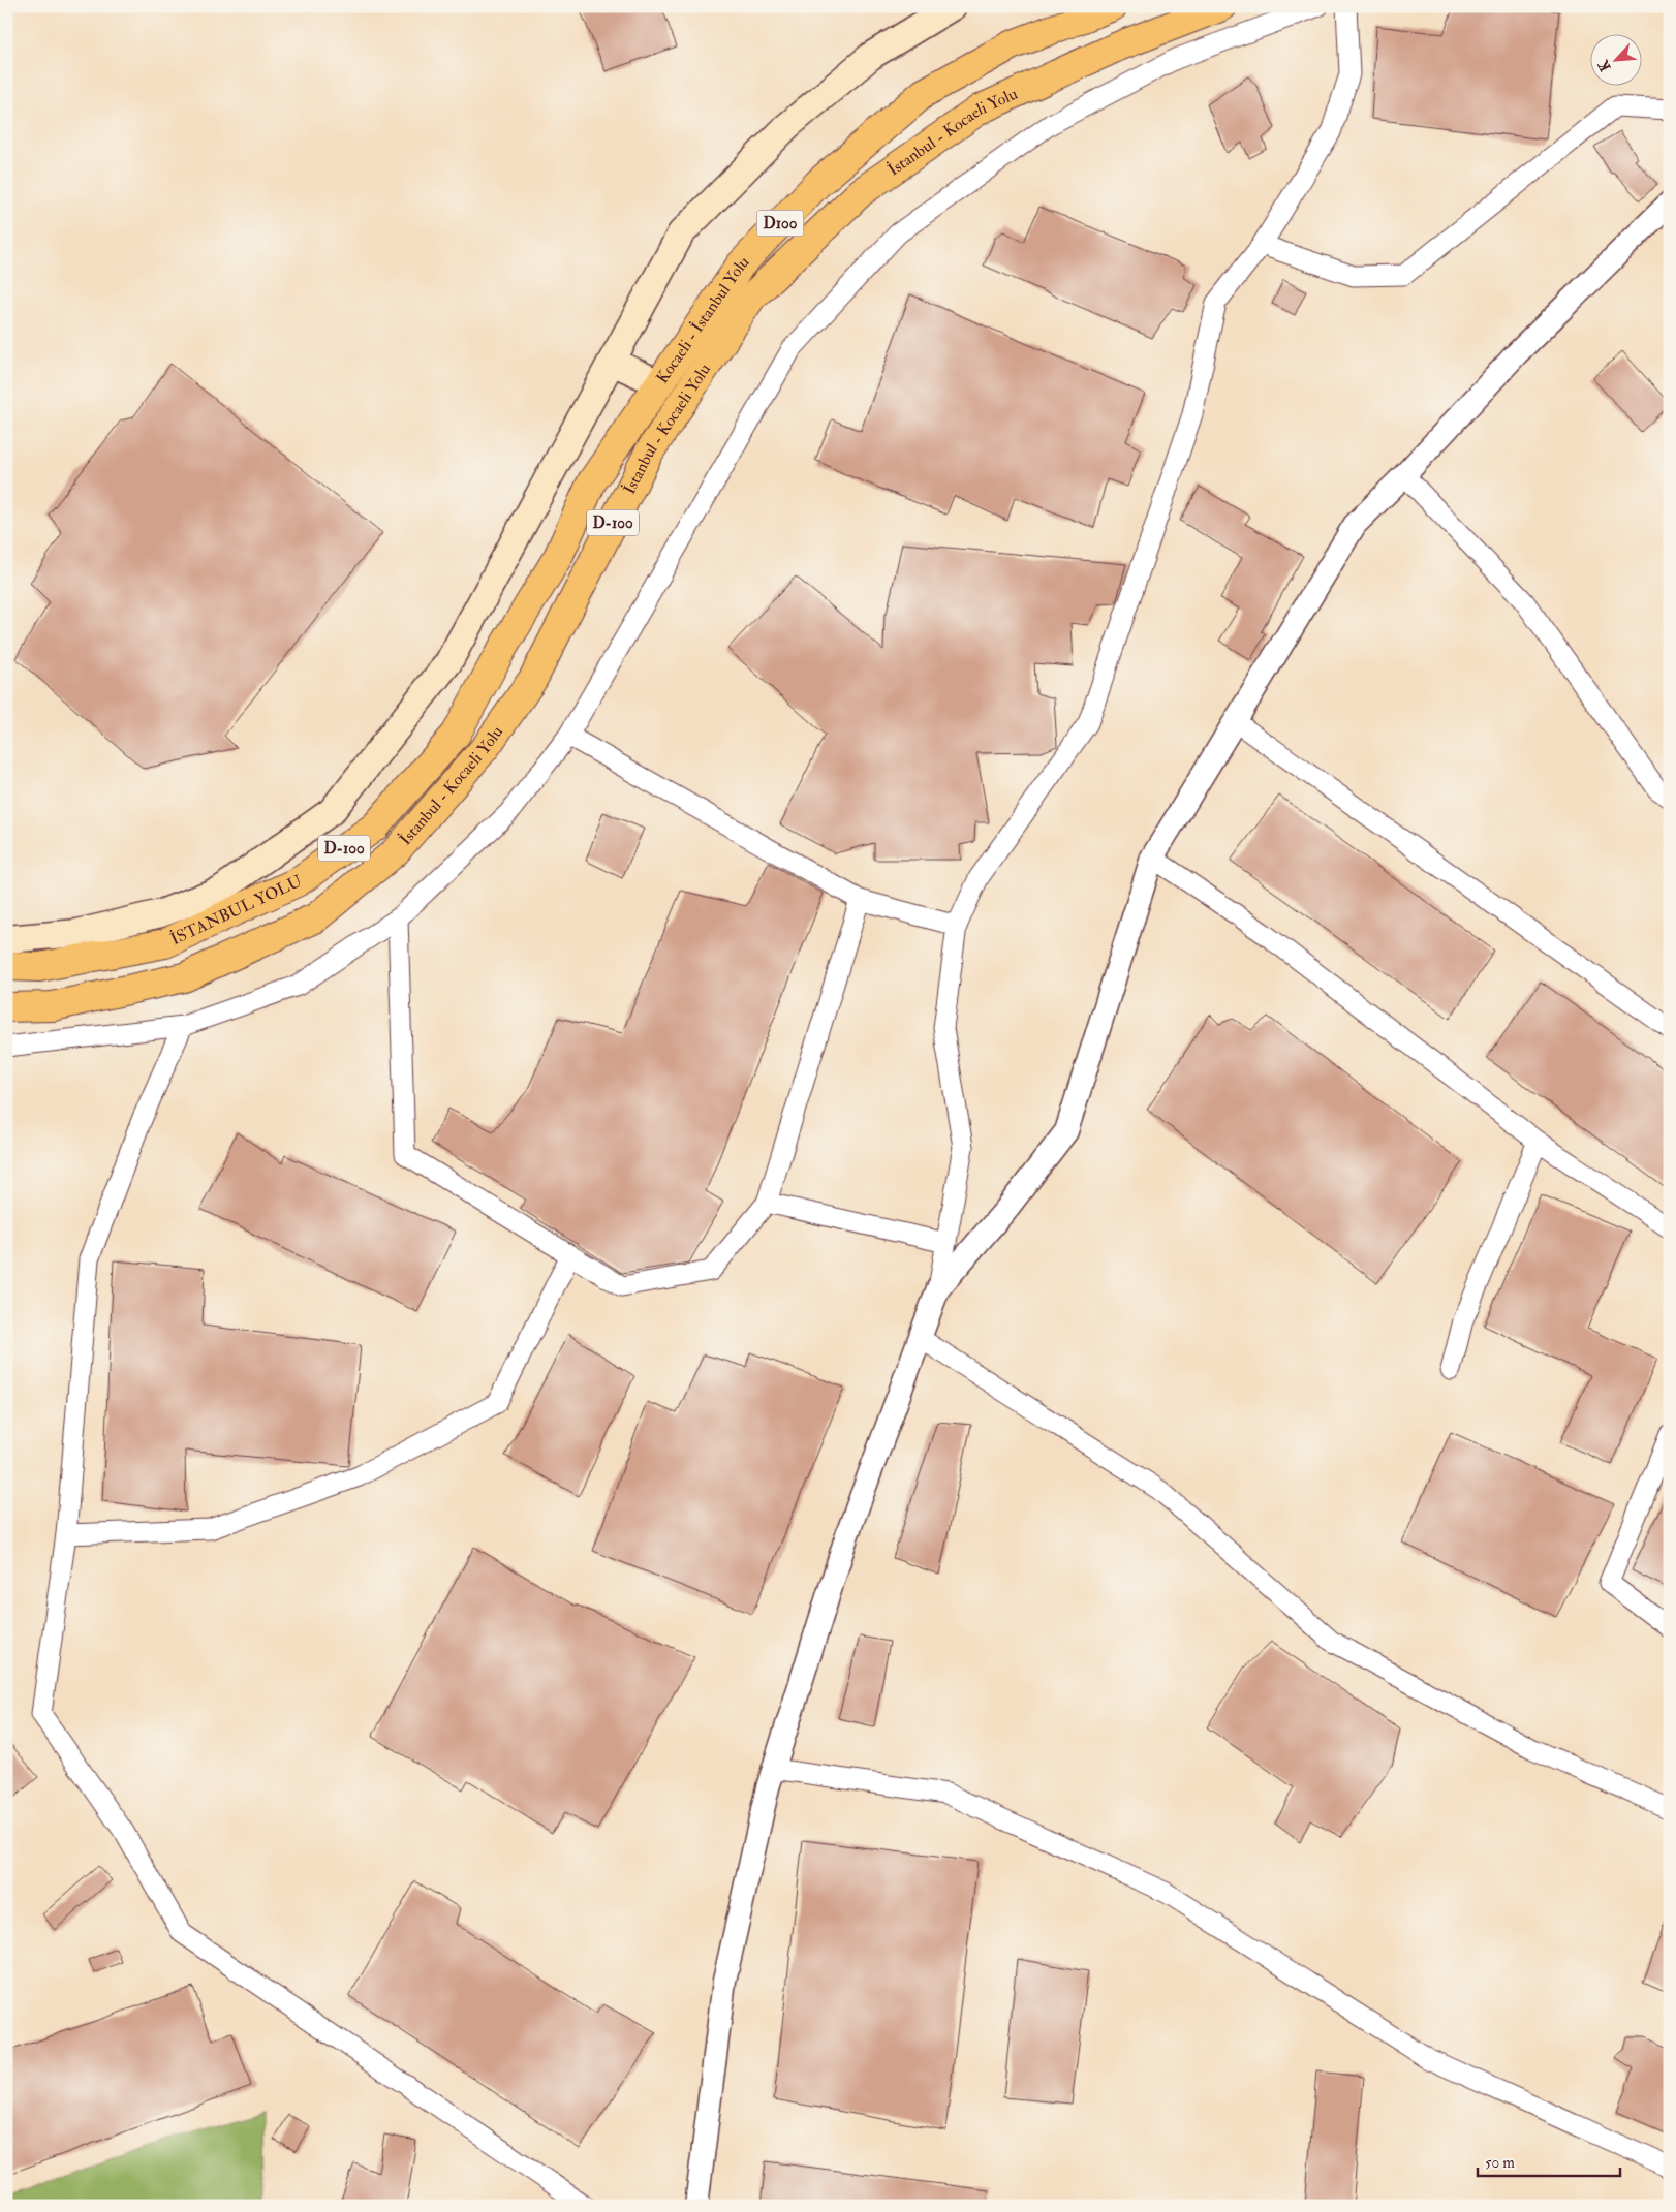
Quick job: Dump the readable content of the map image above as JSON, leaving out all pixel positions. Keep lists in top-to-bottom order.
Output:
{
  "streets": {
    "highway": [
      "İstanbul - Kocaeli Yolu",
      "D100",
      "Kocaeli - İstanbul Yolu",
      "D-100",
      "İSTANBUL YOLU"
    ]
  },
  "crossings": [
    ["Kocaeli - İstanbul Yolu", "İSTANBUL YOLU"]
  ],
  "scale_bar": "50 m",
  "north": "bottom left"
}
